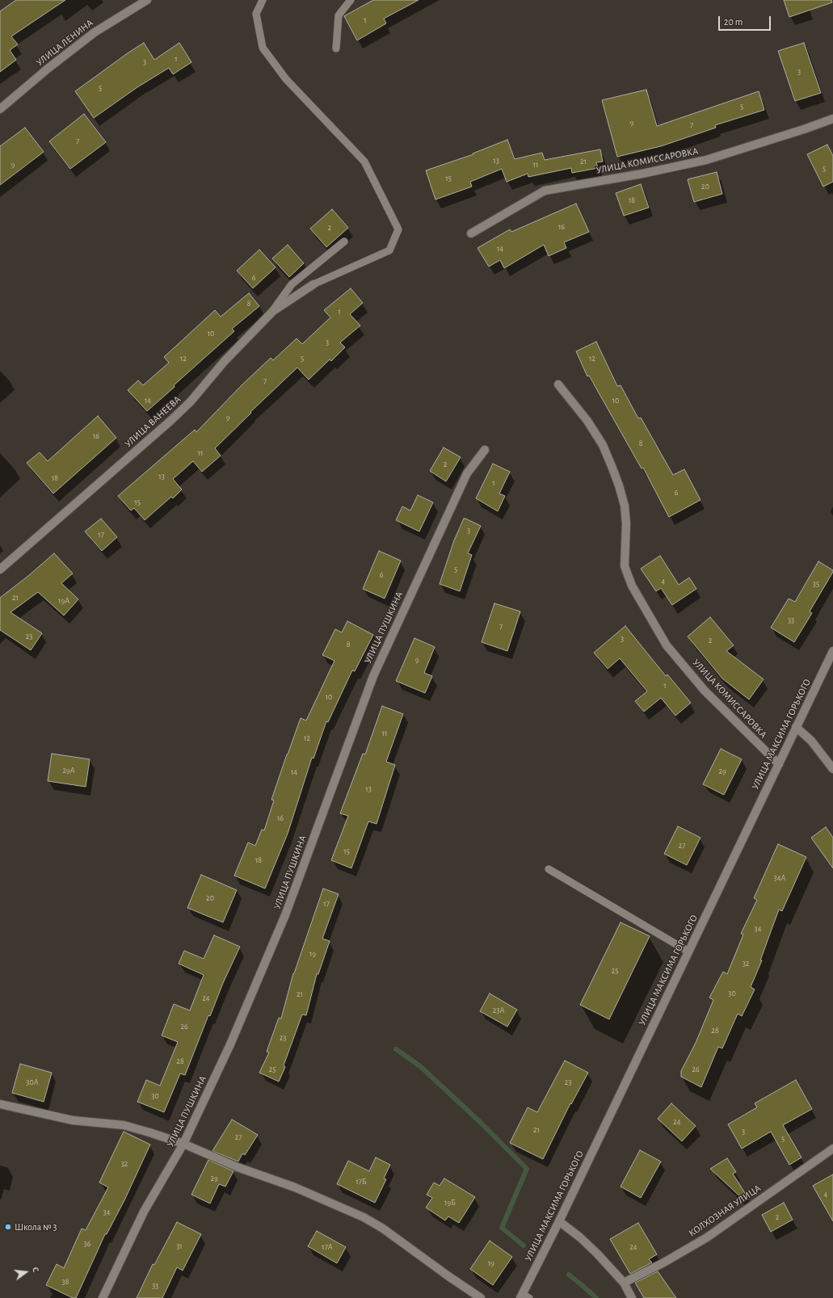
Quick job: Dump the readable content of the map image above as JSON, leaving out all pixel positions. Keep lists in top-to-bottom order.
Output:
{
  "streets": {
    "street": [
      "УЛИЦА ЛЕНИНА",
      "УЛИЦА КОМИССАРОВКА",
      "УЛИЦА ВАНЕЕВА",
      "УЛИЦА ПУШКИНА",
      "УЛИЦА МАКСИМА ГОРЬКОГО",
      "КОЛХОЗНАЯ УЛИЦА"
    ]
  },
  "crossings": [
    ["УЛИЦА КОМИССАРОВКА", "УЛИЦА МАКСИМА ГОРЬКОГО"]
  ],
  "places": ["Школа № 3"],
  "house_numbers": [
    "1",
    "1",
    "3",
    "3",
    "5",
    "5",
    "9",
    "7",
    "7",
    "13",
    "21",
    "9",
    "11",
    "5",
    "15",
    "20",
    "18",
    "16",
    "2",
    "14",
    "6",
    "8",
    "1",
    "10",
    "3",
    "12",
    "5",
    "12",
    "7",
    "14",
    "10",
    "9",
    "16",
    "8",
    "11",
    "2",
    "13",
    "18",
    "1",
    "6",
    "15",
    "3",
    "17",
    "5",
    "6",
    "4",
    "35",
    "21",
    "19А",
    "33",
    "7",
    "23",
    "3",
    "2",
    "8",
    "9",
    "1",
    "10",
    "11",
    "12",
    "29А",
    "29",
    "14",
    "13",
    "16",
    "27",
    "15",
    "18",
    "34А",
    "20",
    "17",
    "34",
    "19",
    "32",
    "25",
    "30",
    "21",
    "24",
    "23А",
    "26",
    "28",
    "23",
    "28",
    "25",
    "26",
    "30А",
    "23",
    "30",
    "24",
    "21",
    "3",
    "27",
    "5",
    "32",
    "29",
    "17Б",
    "4",
    "19Б",
    "34",
    "2",
    "36",
    "31",
    "17А",
    "24",
    "19",
    "38",
    "33"
  ],
  "scale_bar": "20 m",
  "north": "right"
}
